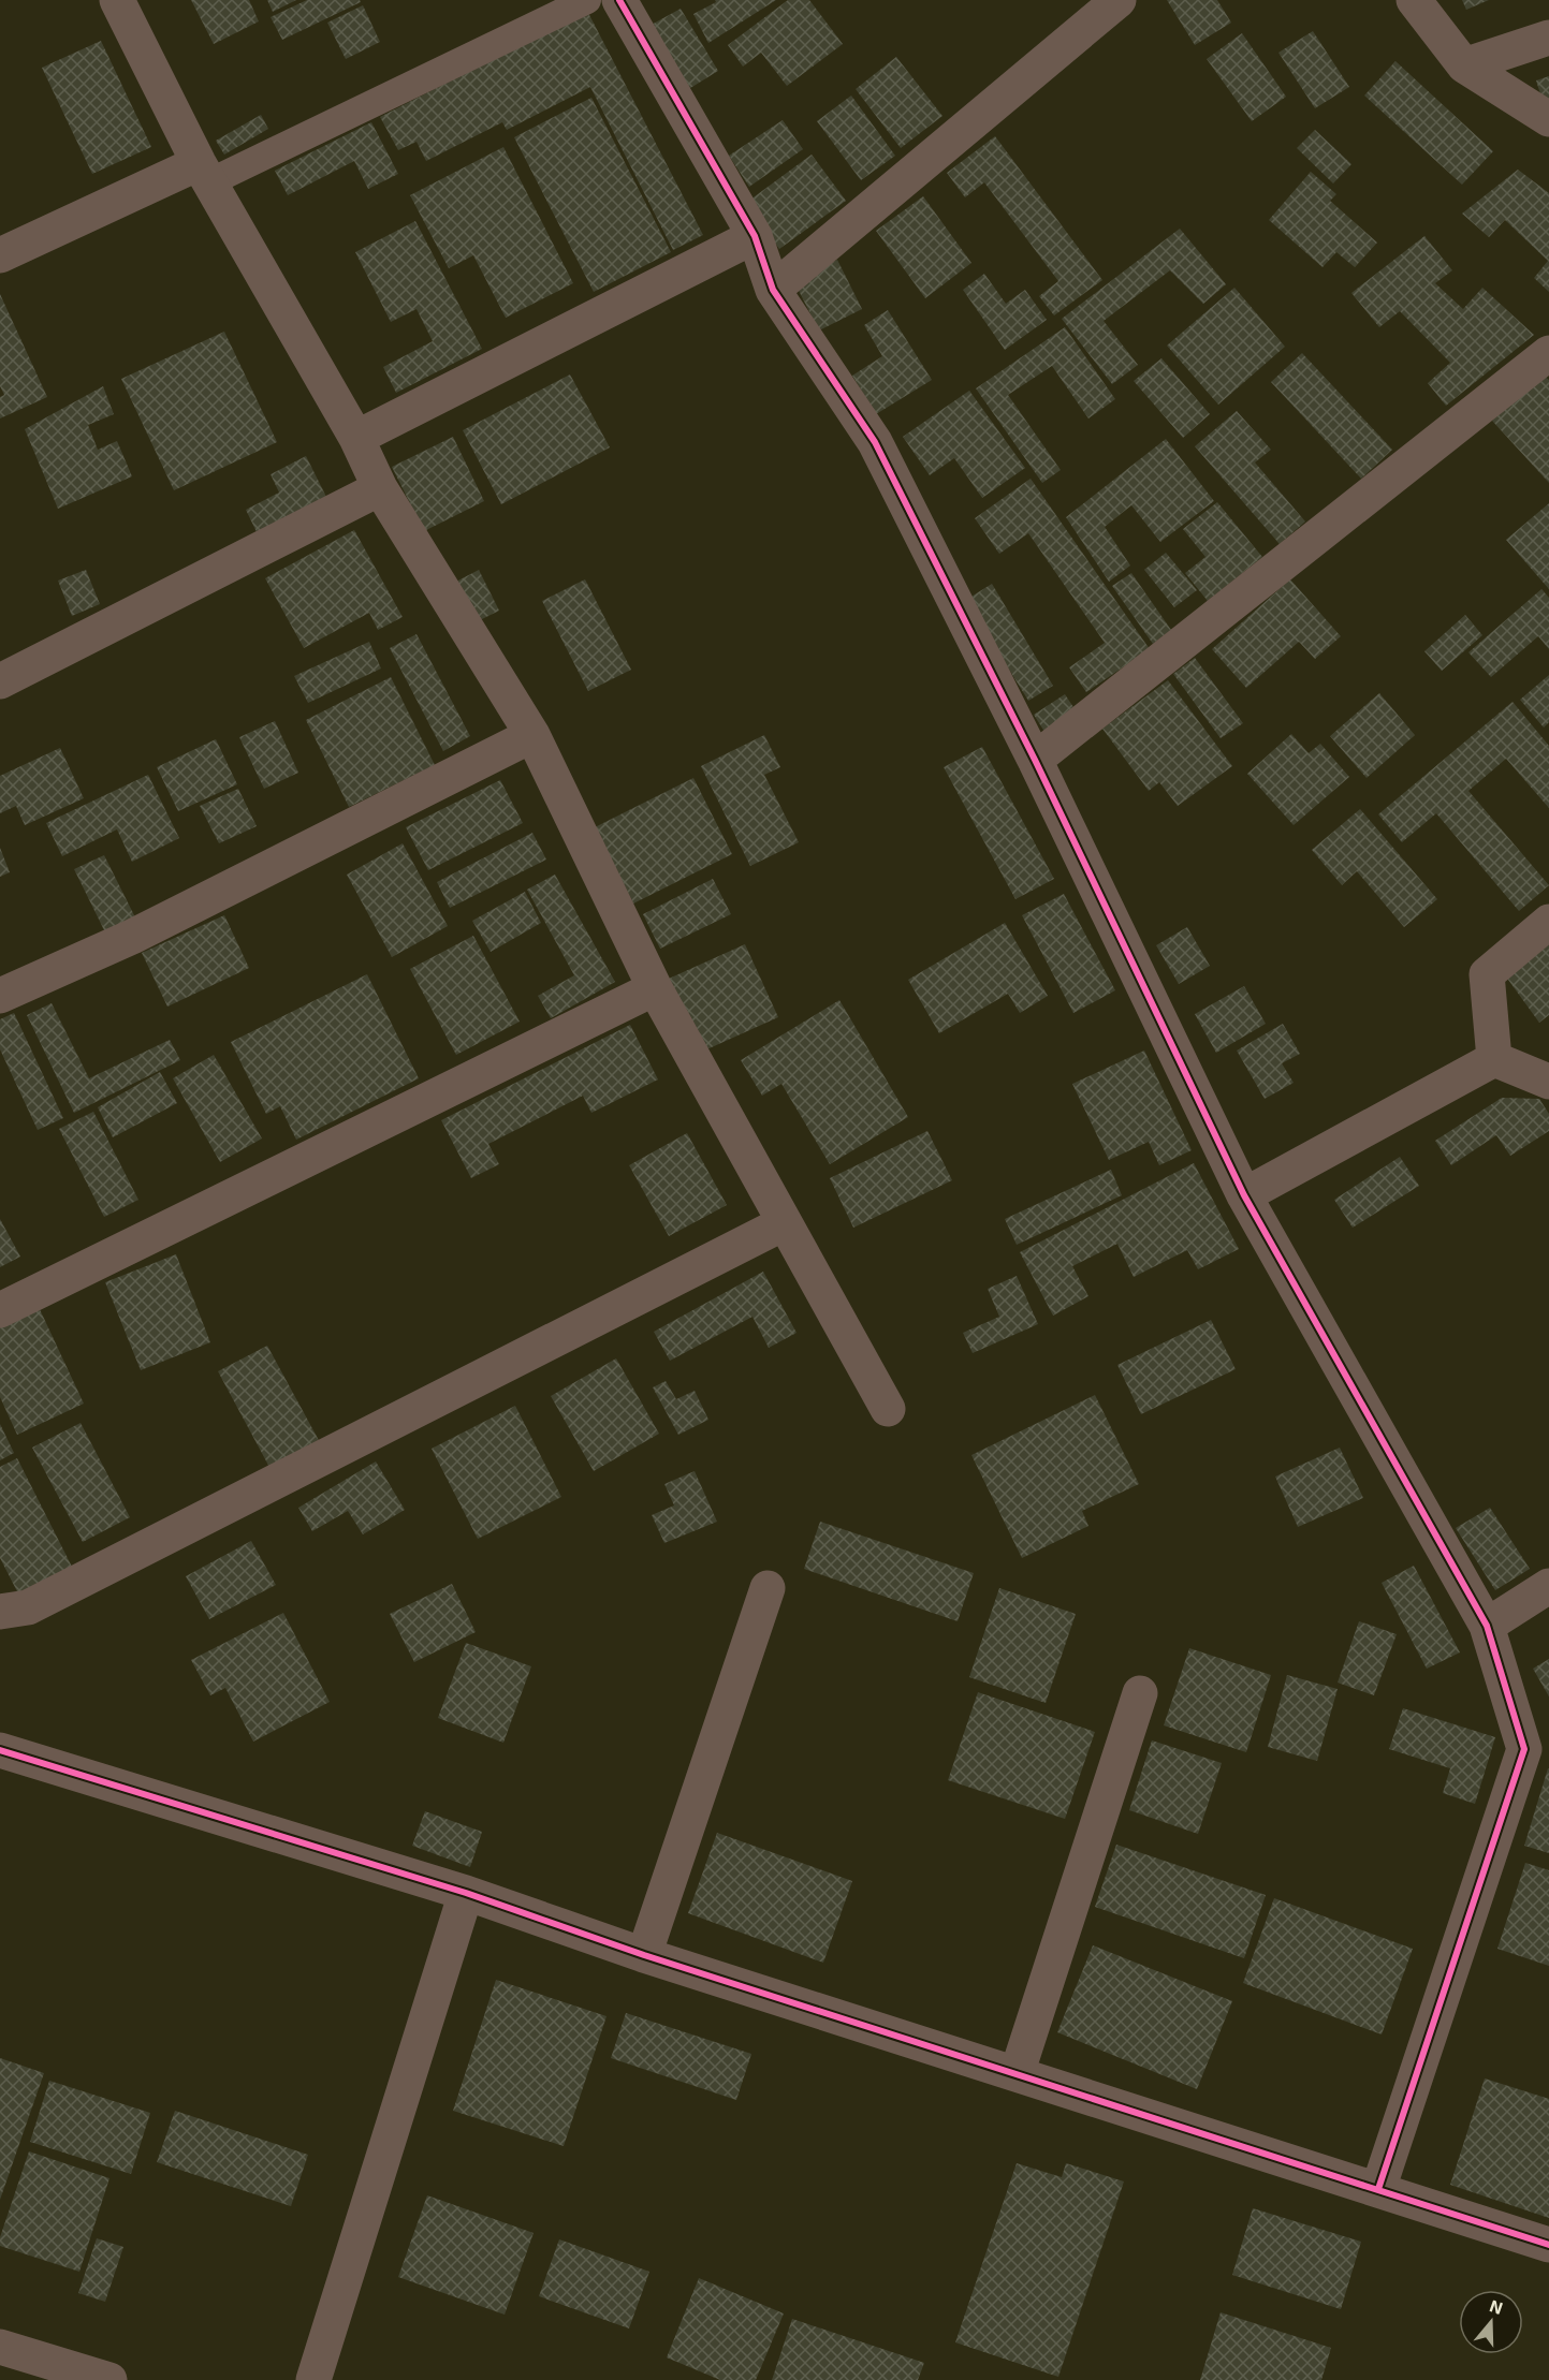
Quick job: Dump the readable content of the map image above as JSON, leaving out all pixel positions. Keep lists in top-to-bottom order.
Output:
{
  "north": "top"
}
